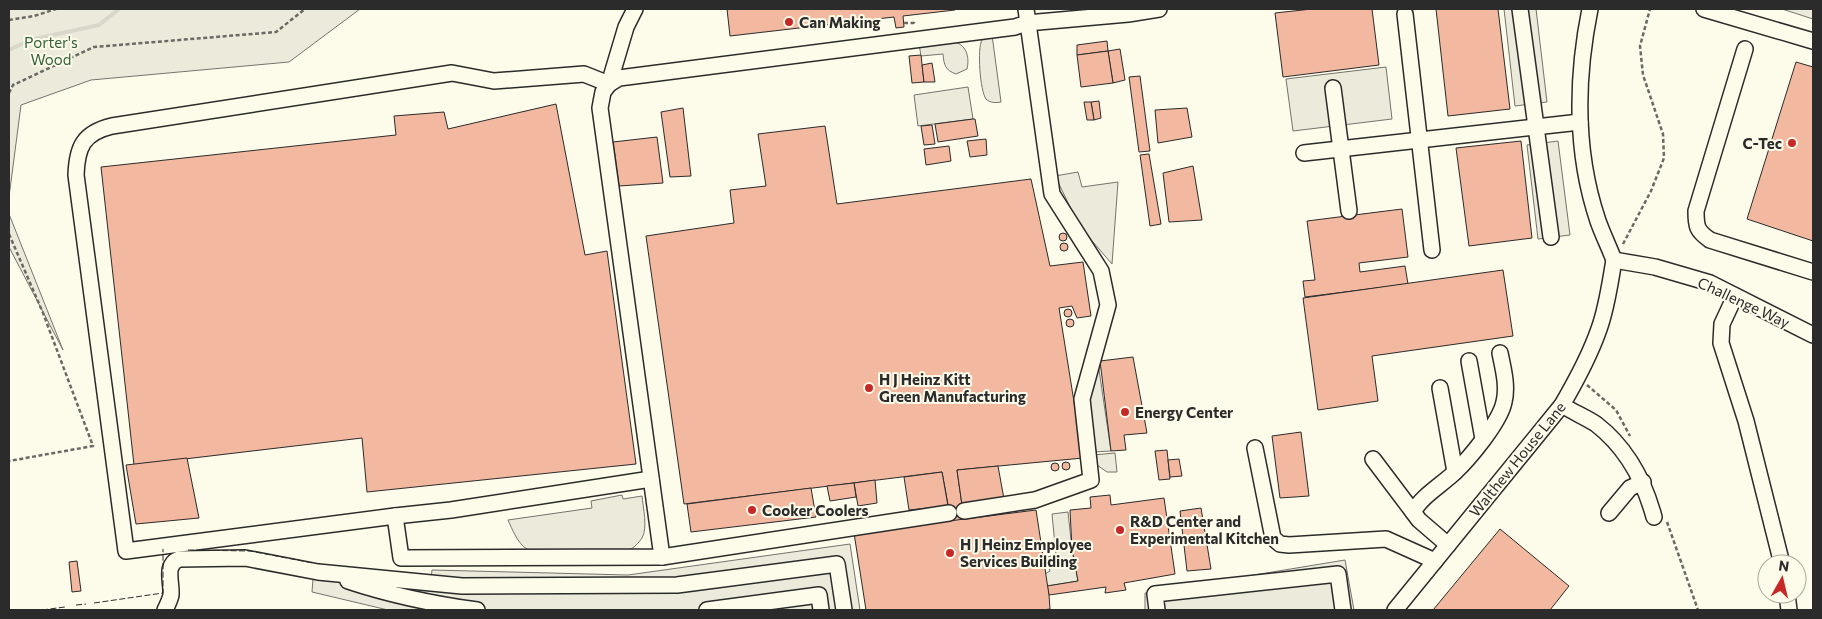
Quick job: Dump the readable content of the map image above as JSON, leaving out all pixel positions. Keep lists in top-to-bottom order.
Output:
{
  "streets": {
    "street": ["Challenge Way", "Walthew House Lane"]
  },
  "crossings": [
    ["Challenge Way", "Walthew House Lane"]
  ],
  "parks": ["Porter's Wood"],
  "places": [
    "Can Making",
    "C-Tec",
    "H J Heinz Kitt Green Manufacturing",
    "Energy Center",
    "Cooker Coolers",
    "R&D Center and Experimental Kitchen",
    "H J Heinz Employee Services Building"
  ],
  "north": "top"
}
